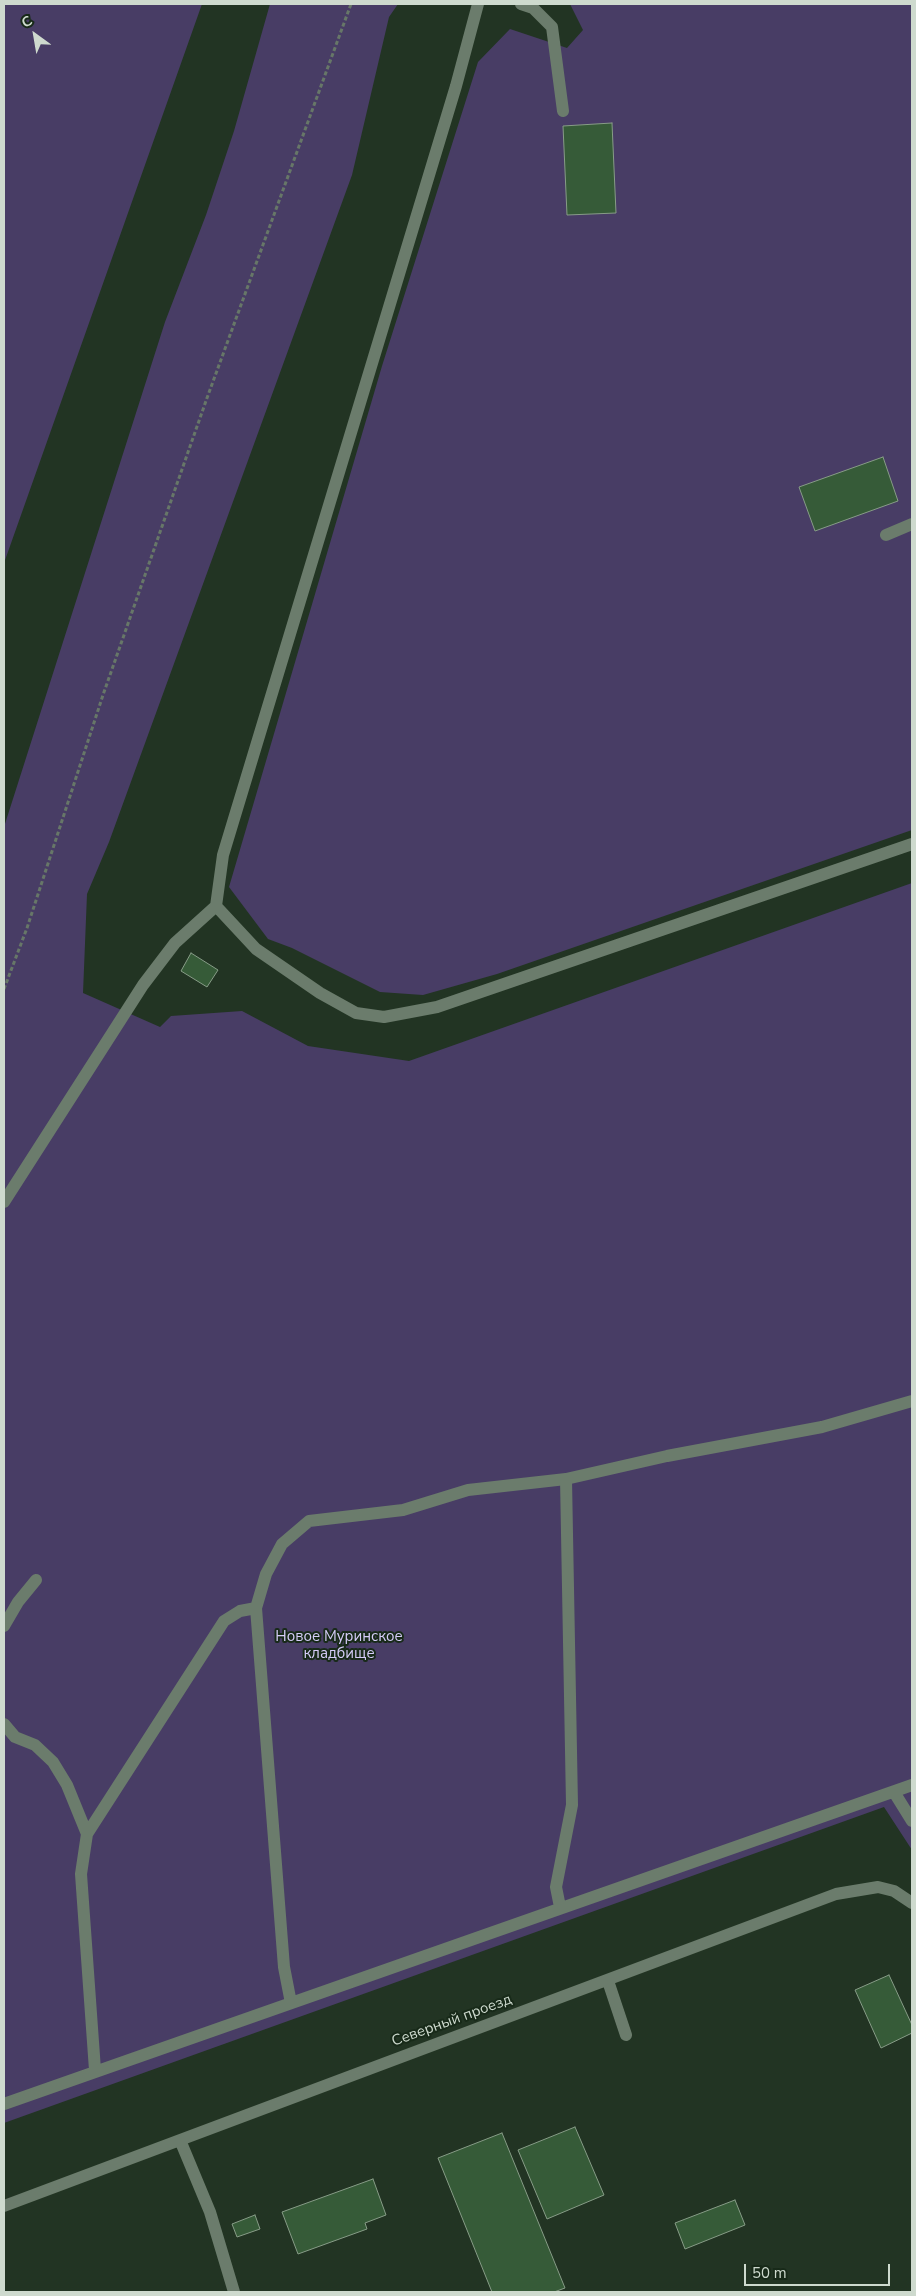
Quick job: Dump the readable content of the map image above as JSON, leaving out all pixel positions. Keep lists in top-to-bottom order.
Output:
{
  "streets": {
    "street": ["Северный проезд"]
  },
  "parks": ["Новое Муринское кладбище"],
  "scale_bar": "50 m",
  "north": "top left"
}
